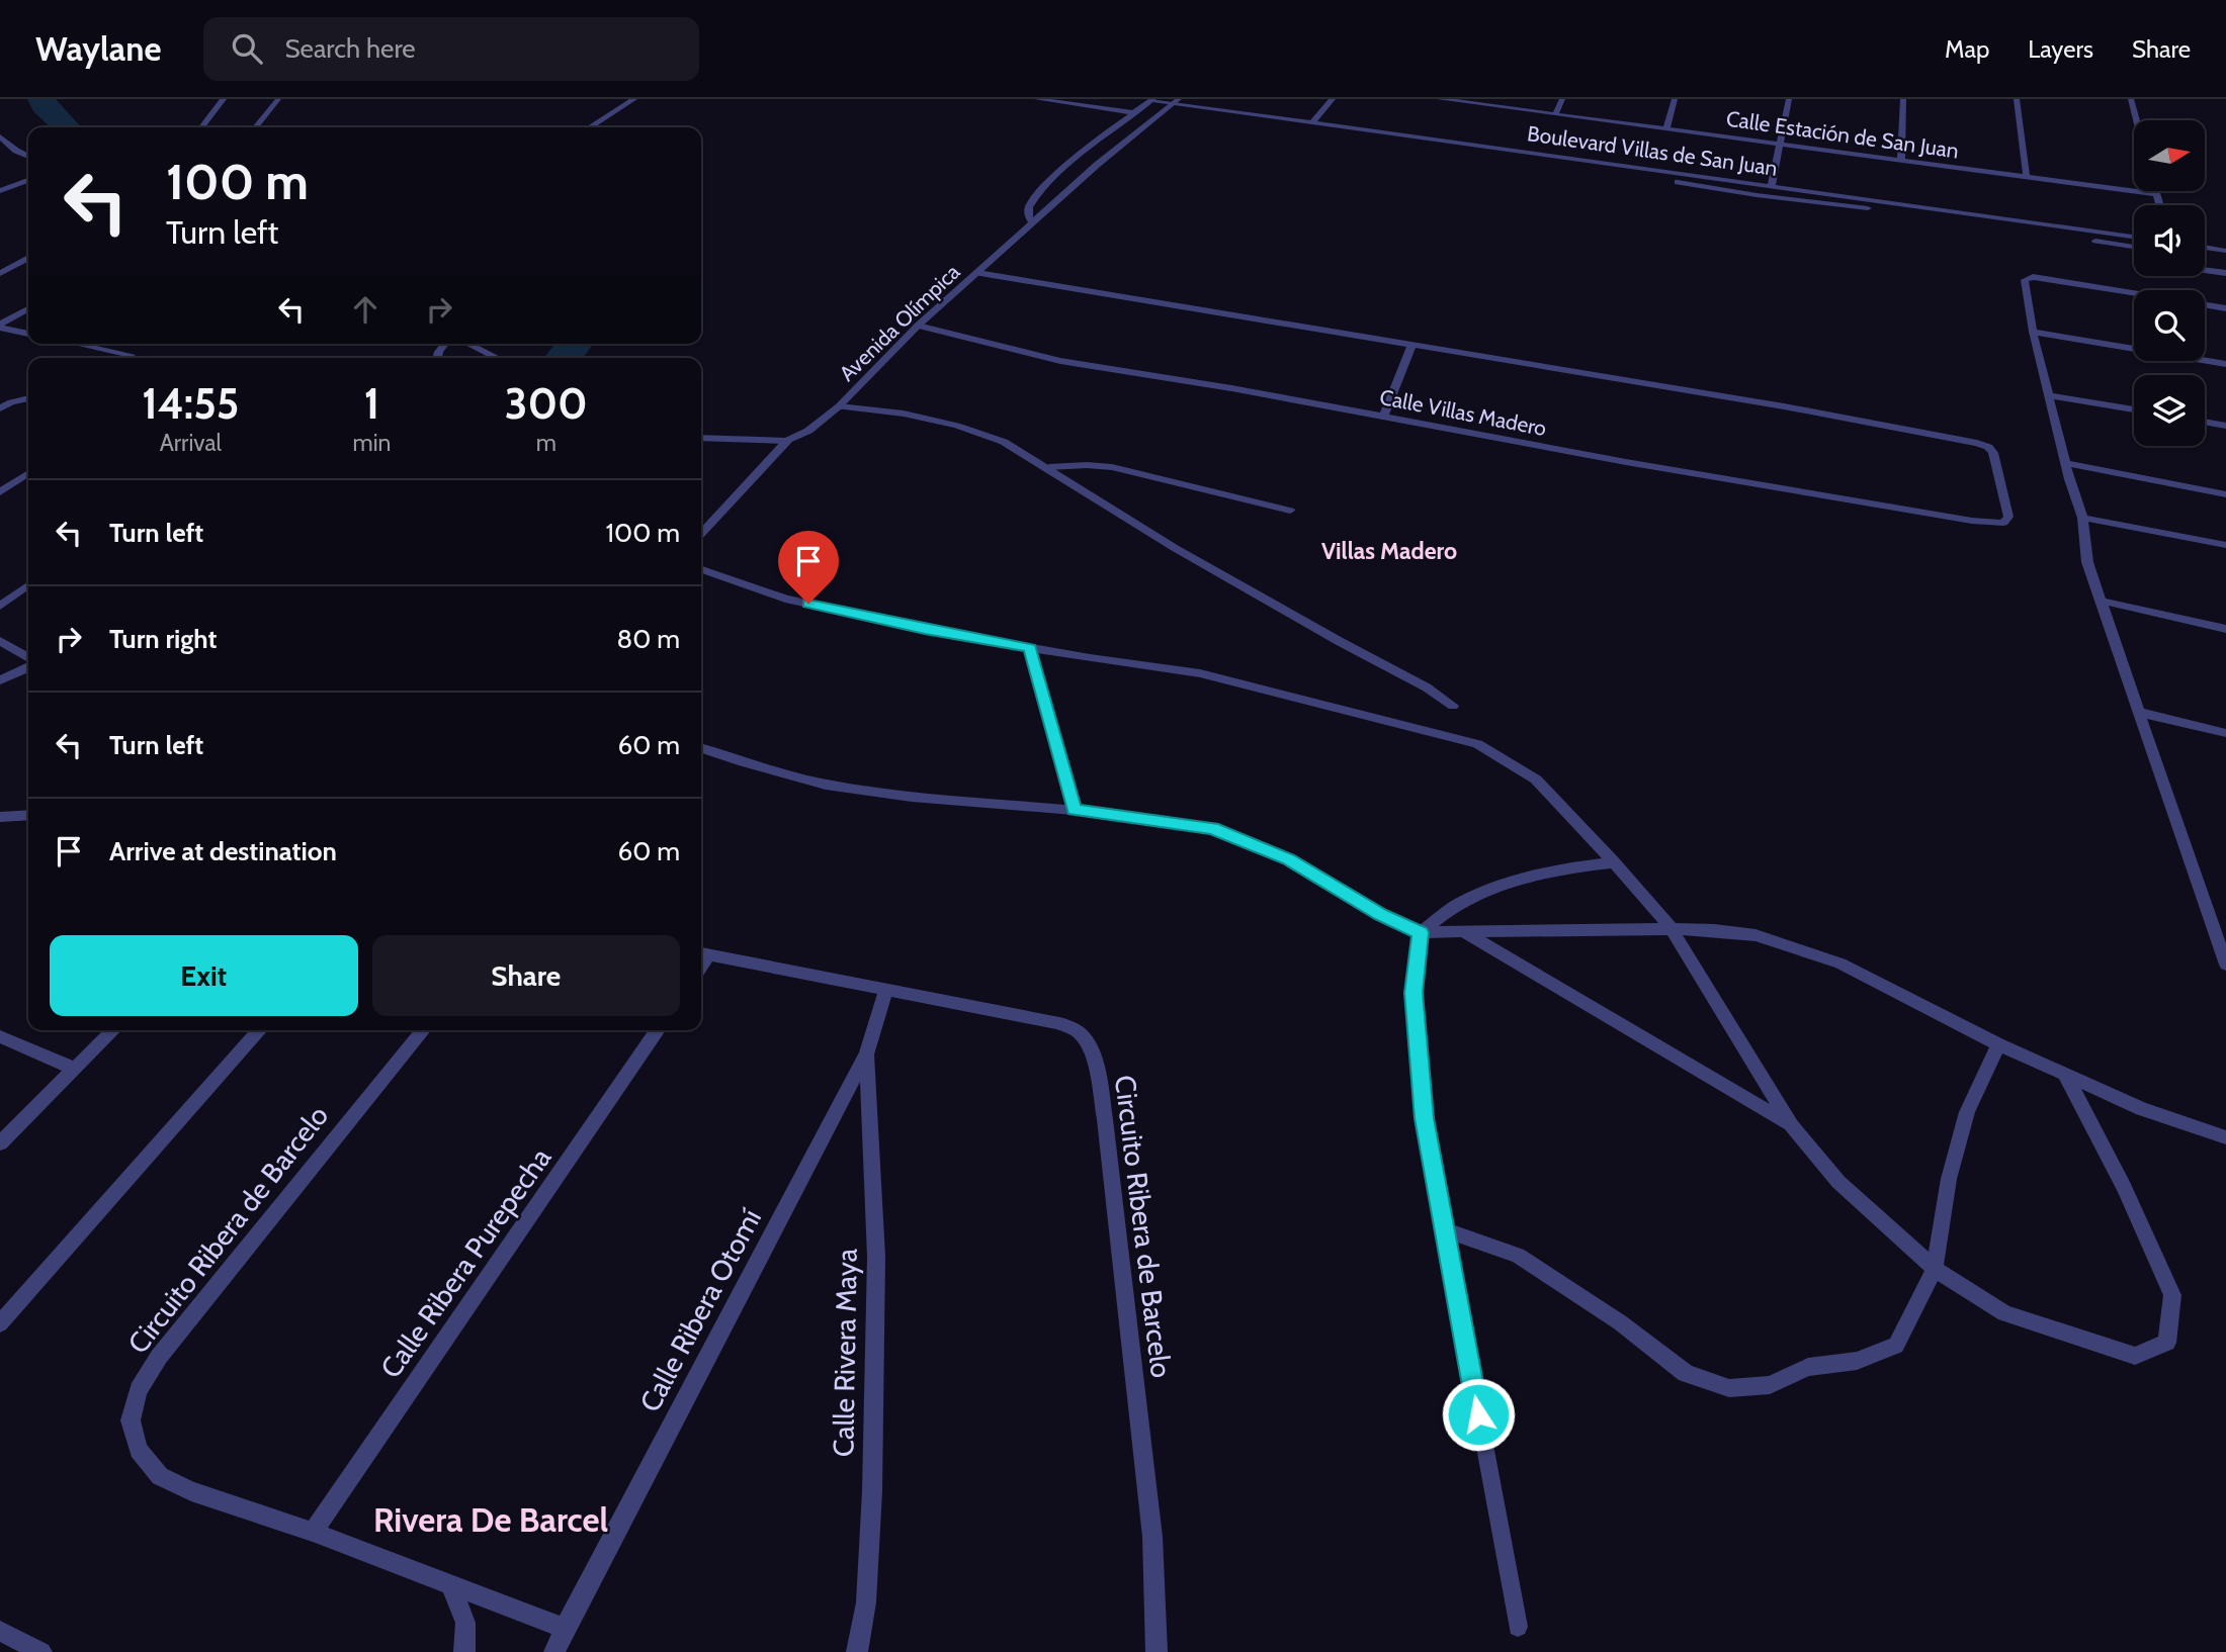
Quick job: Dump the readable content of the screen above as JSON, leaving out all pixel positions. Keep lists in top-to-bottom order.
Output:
{
  "streets": {
    "street": [
      "Calle Estación de San Juan",
      "Boulevard Villas de San Juan",
      "Avenida Olímpica",
      "Calle Villas Madero",
      "Circuito Ribera de Barcelo",
      "Calle Ribera Purepecha",
      "Calle Ribera Otomí",
      "Calle Rivera Maya"
    ]
  },
  "crossings": [
    ["Boulevard Villas de San Juan", "Avenida Olímpica"],
    ["Avenida Olímpica", "Calle Villas Madero"],
    ["Circuito Ribera de Barcelo", "Calle Ribera Purepecha"],
    ["Circuito Ribera de Barcelo", "Calle Ribera Otomí"],
    ["Calle Ribera Otomí", "Calle Rivera Maya"]
  ],
  "districts": ["Villas Madero", "Rivera De Barcel"],
  "north": "right",
  "page": {
    "header": "Waylane",
    "search": "Search here",
    "nav": ["Map", "Layers", "Share"],
    "turn": ["100 m", "Turn left"],
    "eta": [
      "14:55",
      "Arrival",
      "1",
      "min",
      "300",
      "m"
    ],
    "list": [
      {
        "name": "Turn left",
        "value": "100 m"
      },
      {
        "name": "Turn right",
        "value": "80 m"
      },
      {
        "name": "Turn left",
        "value": "60 m"
      },
      {
        "name": "Arrive at destination",
        "value": "60 m"
      }
    ],
    "buttons": ["Exit", "Share"]
  }
}
